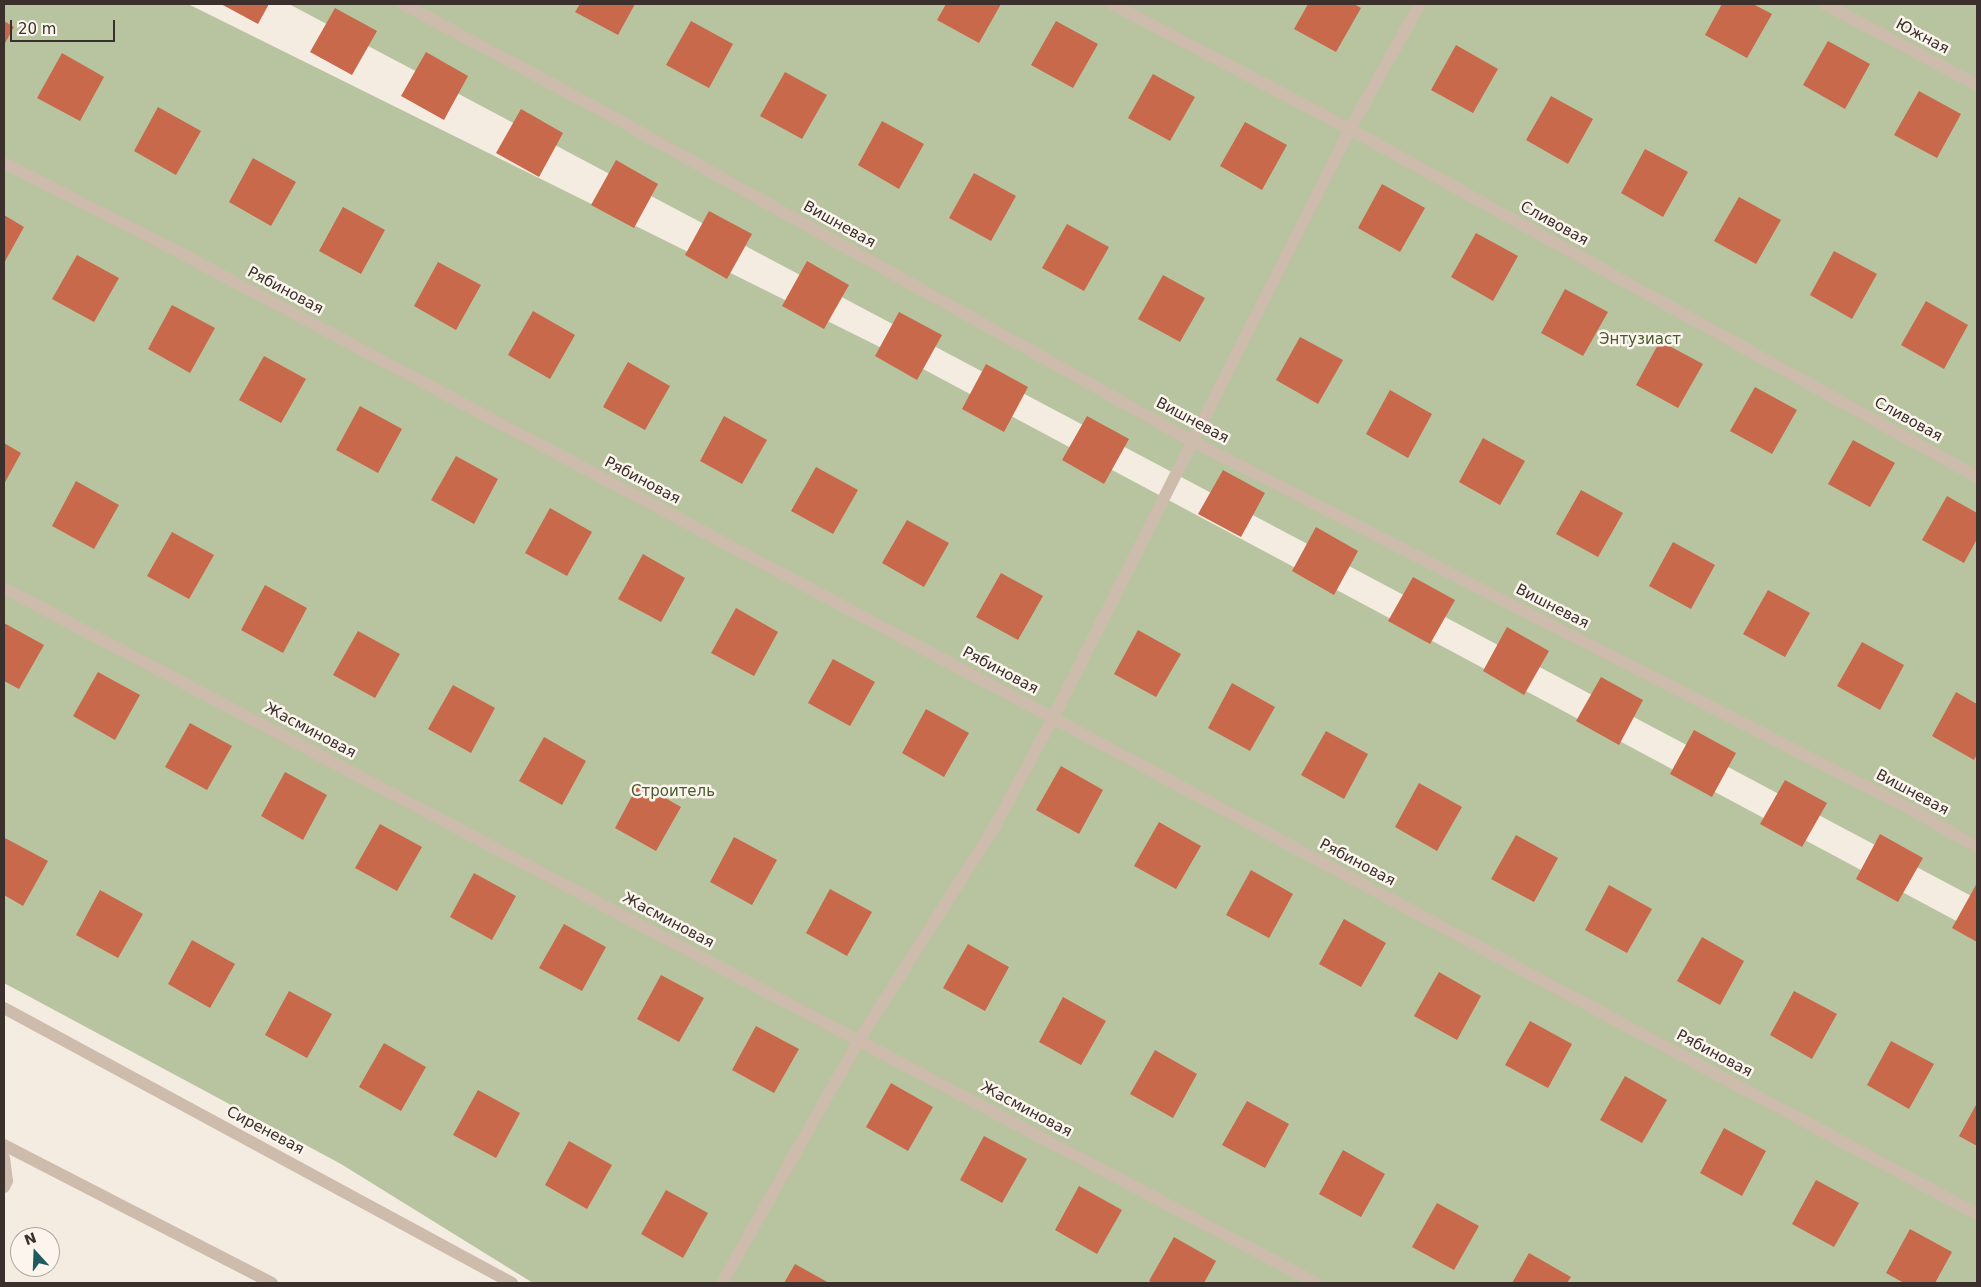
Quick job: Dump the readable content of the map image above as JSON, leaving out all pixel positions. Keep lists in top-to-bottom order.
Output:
{
  "streets": {
    "street": [
      "Южная",
      "Сливовая",
      "Вишневая",
      "Рябиновая",
      "Жасминовая",
      "Сиреневая"
    ]
  },
  "parks": ["Энтузиаст", "Строитель"],
  "scale_bar": "20 m",
  "north": "top"
}
